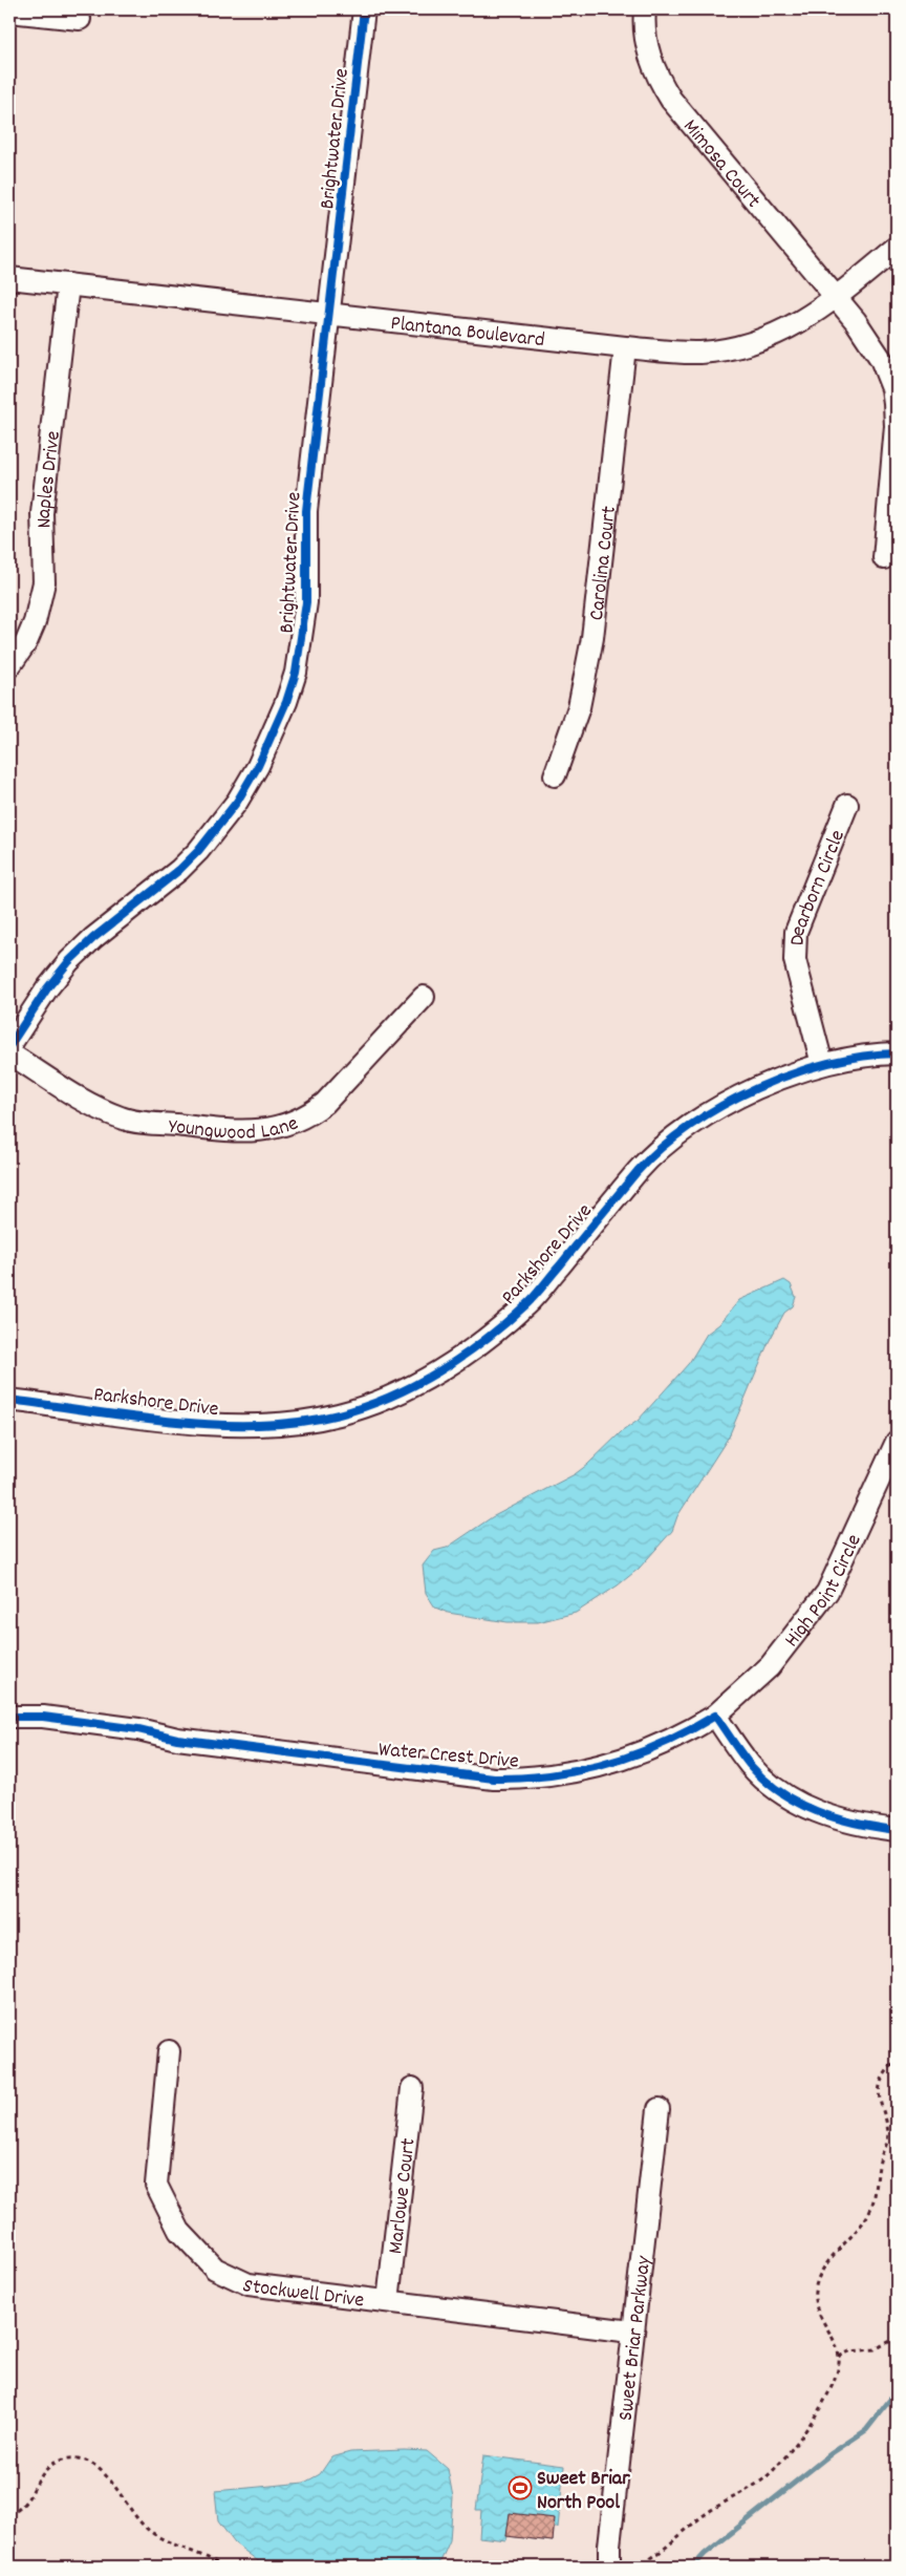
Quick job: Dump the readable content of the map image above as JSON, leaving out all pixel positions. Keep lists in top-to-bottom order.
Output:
{
  "streets": {
    "street": [
      "Brightwater Drive",
      "Mimosa Court",
      "Plantana Boulevard",
      "Naples Drive",
      "Carolina Court",
      "Dearborn Circle",
      "Youngwood Lane",
      "Parkshore Drive",
      "High Point Circle",
      "Water Crest Drive",
      "Marlowe Court",
      "Stockwell Drive",
      "Sweet Briar Parkway"
    ]
  },
  "crossings": [
    ["Brightwater Drive", "Plantana Boulevard"],
    ["Mimosa Court", "Plantana Boulevard"],
    ["Plantana Boulevard", "Naples Drive"],
    ["Plantana Boulevard", "Carolina Court"],
    ["Dearborn Circle", "Parkshore Drive"],
    ["High Point Circle", "Water Crest Drive"],
    ["Marlowe Court", "Stockwell Drive"],
    ["Stockwell Drive", "Sweet Briar Parkway"]
  ],
  "places": {
    "sports": ["Sweet Briar North Pool"]
  }
}
